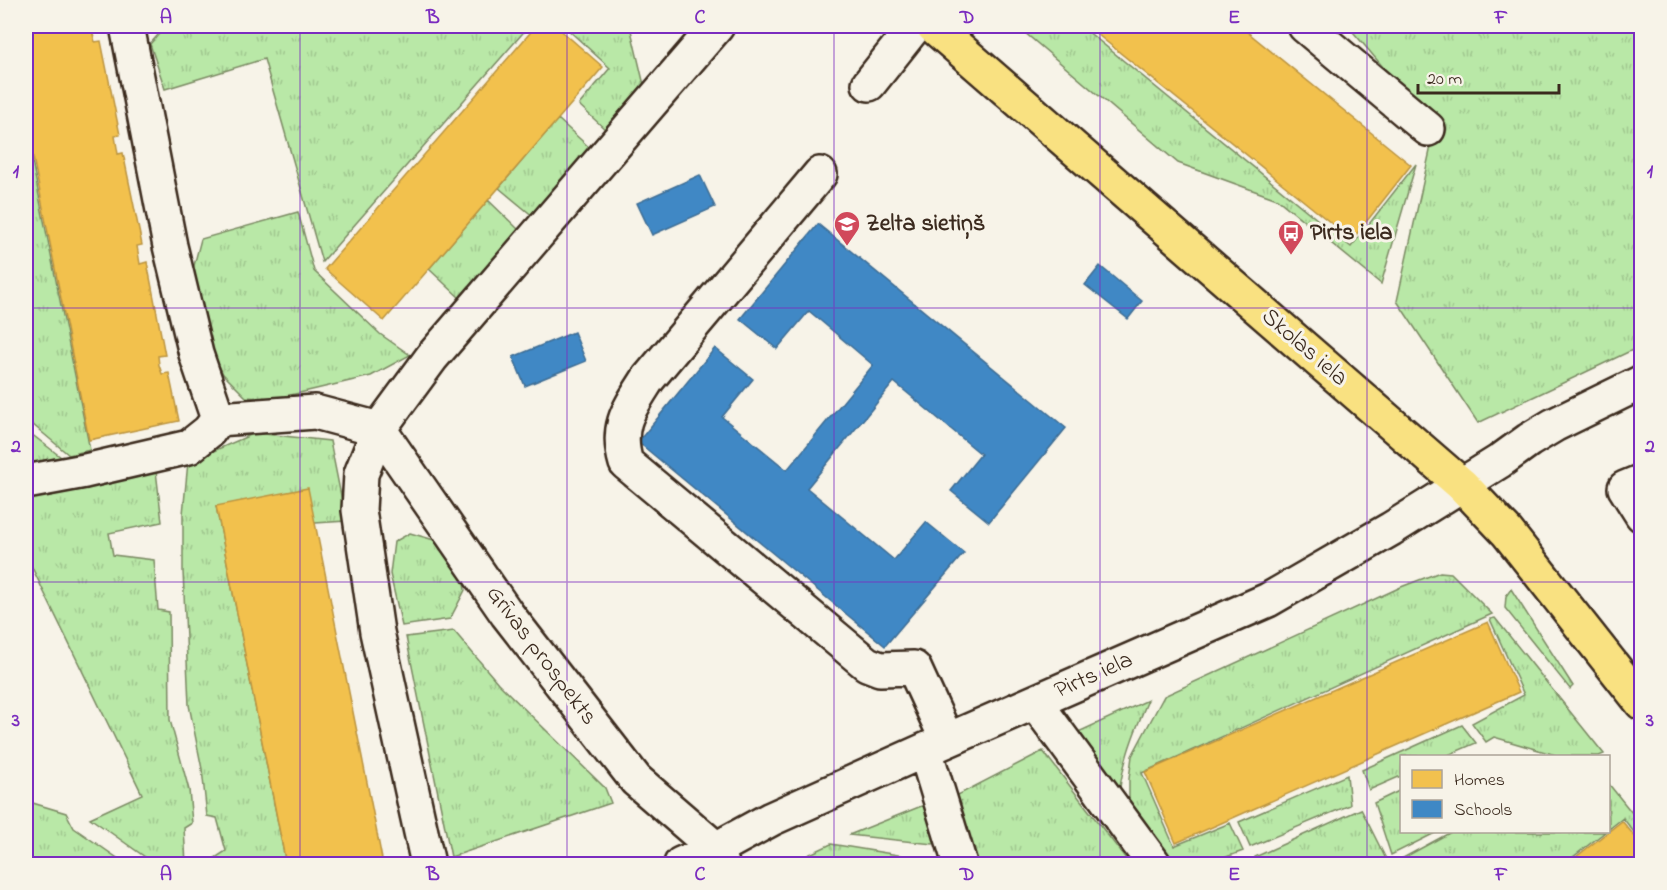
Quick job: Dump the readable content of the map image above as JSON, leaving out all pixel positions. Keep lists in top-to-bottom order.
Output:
{
  "streets": {
    "main road": ["Skolas iela"],
    "street": ["Grīvas prospekts", "Pirts iela"]
  },
  "crossings": [
    ["Skolas iela", "Pirts iela"],
    ["Grīvas prospekts", "Pirts iela"]
  ],
  "places": {
    "school or university": ["Zelta sietiņš"],
    "bus stop": ["Pirts iela"]
  },
  "legend": ["Homes", "Schools"],
  "scale_bar": "20 m",
  "grid": {
    "columns": [
      "A",
      "B",
      "C",
      "D",
      "E",
      "F"
    ],
    "rows": ["1", "2", "3"]
  }
}
